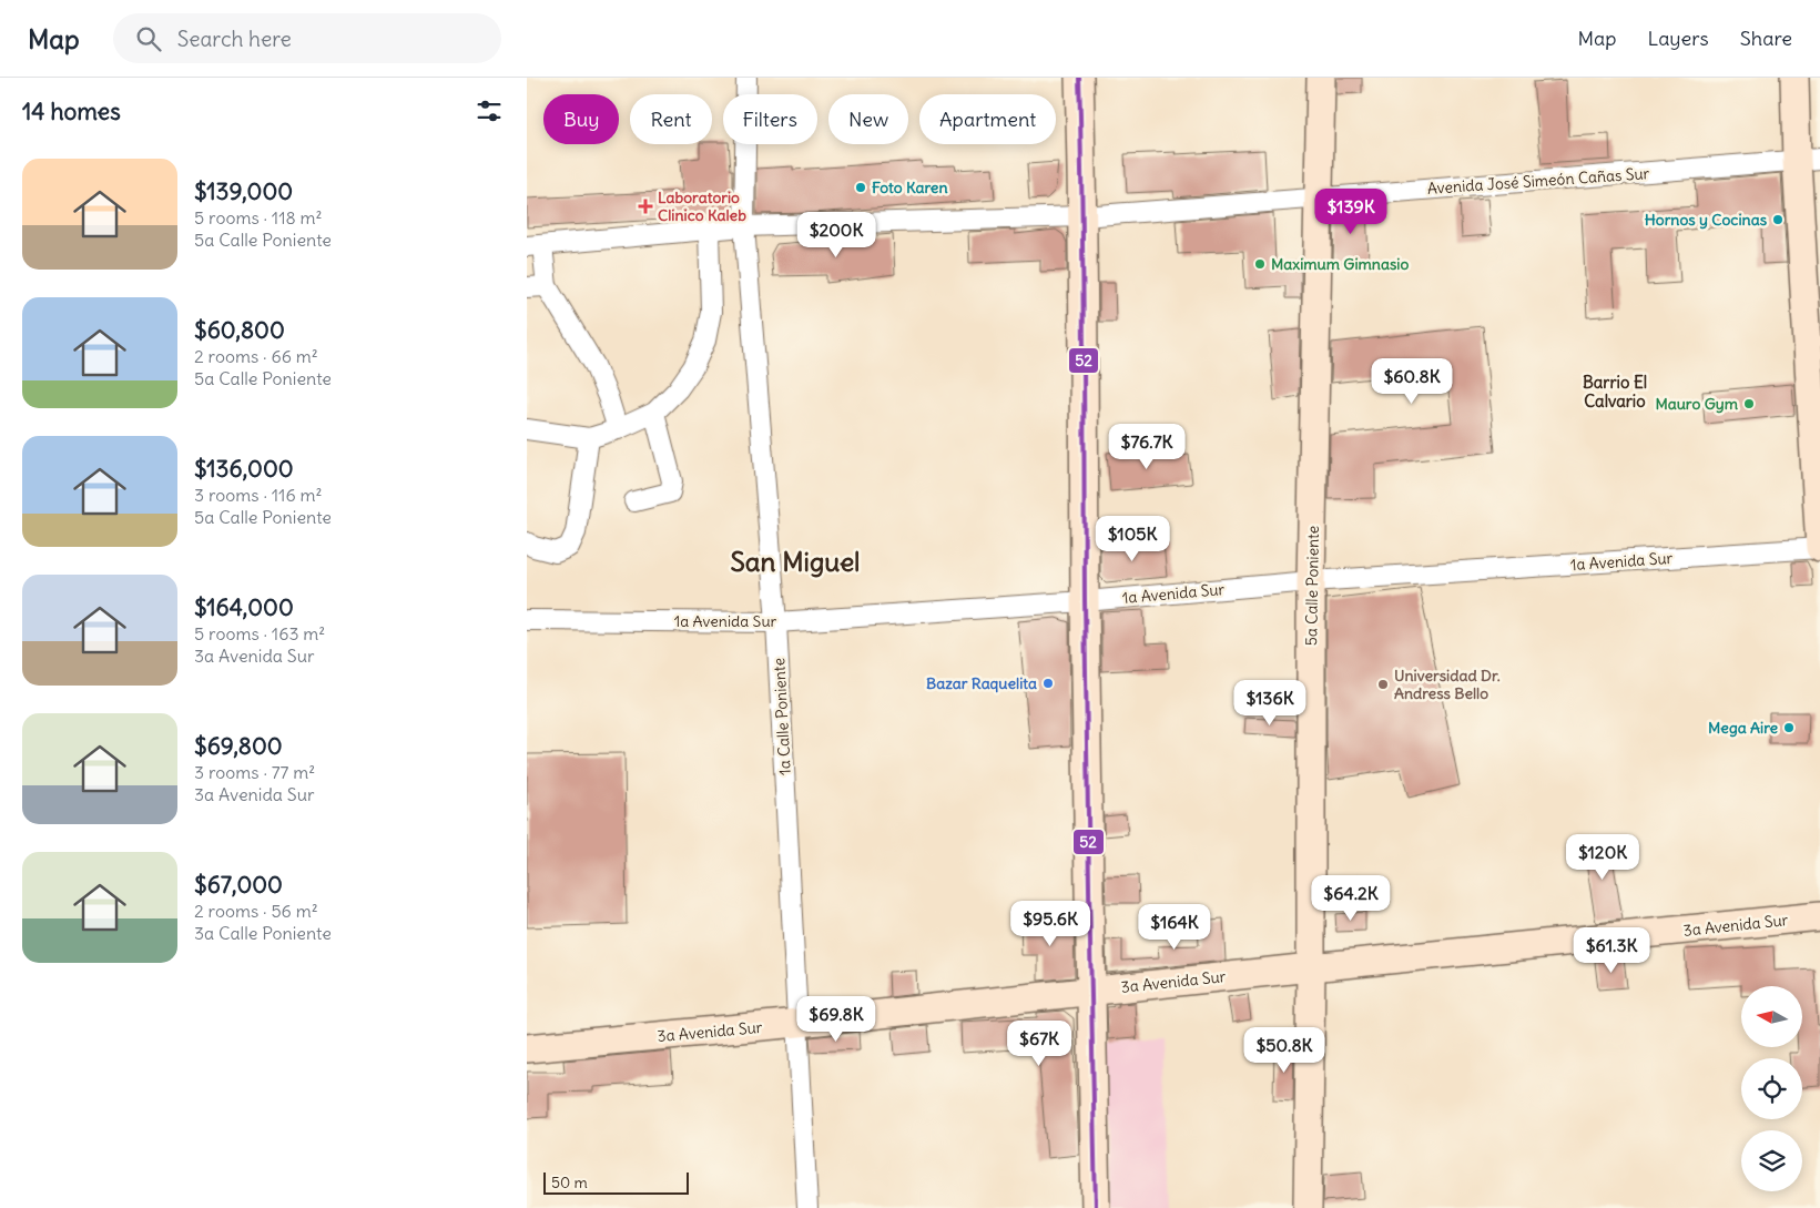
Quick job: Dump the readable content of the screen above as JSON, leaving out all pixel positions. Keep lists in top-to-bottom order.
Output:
{
  "streets": {
    "street": [
      "Avenida José Simeón Cañas Sur",
      "1a Avenida Sur",
      "5a Calle Poniente",
      "1a Calle Poniente",
      "3a Avenida Sur"
    ]
  },
  "crossings": [
    ["Avenida José Simeón Cañas Sur", "5a Calle Poniente"],
    ["Avenida José Simeón Cañas Sur", "1a Calle Poniente"],
    ["1a Avenida Sur", "5a Calle Poniente"],
    ["1a Avenida Sur", "1a Calle Poniente"],
    ["5a Calle Poniente", "3a Avenida Sur"],
    ["1a Calle Poniente", "3a Avenida Sur"]
  ],
  "districts": ["Barrio El Calvario", "San Miguel"],
  "places": {
    "other": [
      "Foto Karen",
      "Hornos y Cocinas",
      "Maximum Gimnasio",
      "Mauro Gym",
      "Bazar Raquelita",
      "Universidad Dr. Andress Bello",
      "Mega Aire"
    ],
    "health": ["Laboratorio Clinico Kaleb"]
  },
  "lines": ["transit line 52"],
  "scale_bar": "50 m",
  "north": "left",
  "page": {
    "header": "Map",
    "search": "Search here",
    "nav": ["Map", "Layers", "Share"],
    "heading": "14 homes",
    "chip": [
      "Buy",
      "Rent",
      "Filters",
      "New",
      "Apartment"
    ],
    "list": [
      {
        "name": "$139,000",
        "note": "5 rooms · 118 m² · 5a Calle Poniente"
      },
      {
        "name": "$60,800",
        "note": "2 rooms · 66 m² · 5a Calle Poniente"
      },
      {
        "name": "$136,000",
        "note": "3 rooms · 116 m² · 5a Calle Poniente"
      },
      {
        "name": "$164,000",
        "note": "5 rooms · 163 m² · 3a Avenida Sur"
      },
      {
        "name": "$69,800",
        "note": "3 rooms · 77 m² · 3a Avenida Sur"
      },
      {
        "name": "$67,000",
        "note": "2 rooms · 56 m² · 3a Calle Poniente"
      }
    ],
    "price": [
      "$139K",
      "$200K",
      "$60.8K",
      "$76.7K",
      "$105K",
      "$136K",
      "$120K",
      "$64.2K",
      "$95.6K",
      "$164K",
      "$61.3K",
      "$69.8K",
      "$67K",
      "$50.8K"
    ],
    "scale": "50 m"
  }
}
